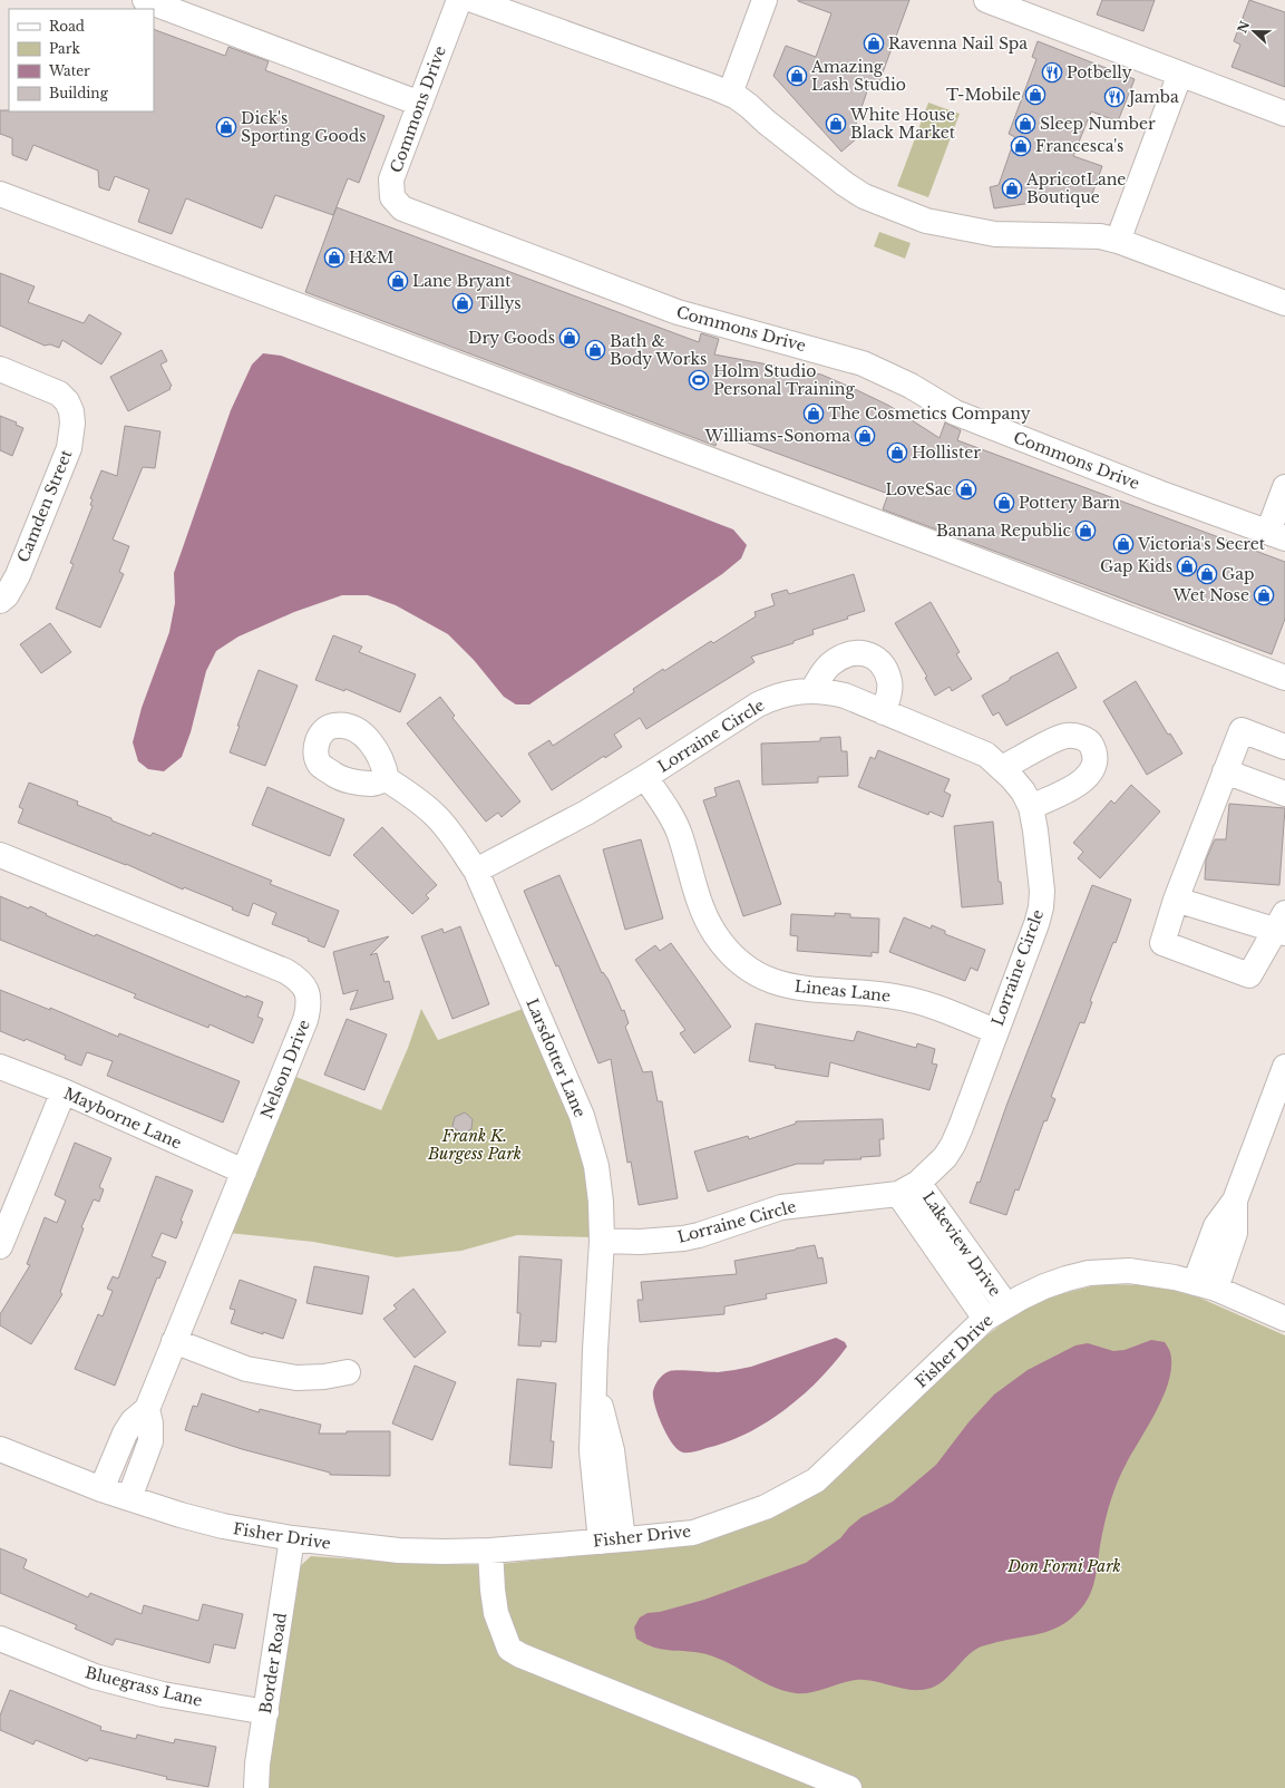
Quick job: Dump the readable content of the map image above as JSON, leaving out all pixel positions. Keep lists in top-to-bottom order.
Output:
{
  "streets": {
    "street": [
      "Commons Drive",
      "Camden Street",
      "Lorraine Circle",
      "Lineas Lane",
      "Larsdotter Lane",
      "Nelson Drive",
      "Mayborne Lane",
      "Lakeview Drive",
      "Fisher Drive",
      "Border Road",
      "Bluegrass Lane"
    ]
  },
  "crossings": [
    ["Lorraine Circle", "Lineas Lane"],
    ["Lorraine Circle", "Larsdotter Lane"],
    ["Lorraine Circle", "Lakeview Drive"],
    ["Larsdotter Lane", "Fisher Drive"],
    ["Nelson Drive", "Mayborne Lane"],
    ["Nelson Drive", "Fisher Drive"],
    ["Lakeview Drive", "Fisher Drive"],
    ["Fisher Drive", "Border Road"],
    ["Border Road", "Bluegrass Lane"]
  ],
  "parks": ["Frank K. Burgess Park", "Don Forni Park"],
  "places": {
    "shop": [
      "Ravenna Nail Spa",
      "Amazing Lash Studio",
      "T-Mobile",
      "White House Black Market",
      "Sleep Number",
      "Dick's Sporting Goods",
      "Francesca's",
      "ApricotLane Boutique",
      "H&M",
      "Lane Bryant",
      "Tillys",
      "Dry Goods",
      "Bath & Body Works",
      "The Cosmetics Company",
      "Williams-Sonoma",
      "Hollister",
      "LoveSac",
      "Pottery Barn",
      "Banana Republic",
      "Victoria's Secret",
      "Gap Kids",
      "Gap",
      "Wet Nose"
    ],
    "restaurant": ["Potbelly", "Jamba"],
    "sports": ["Holm Studio Personal Training"]
  },
  "legend": [
    "Road",
    "Park",
    "Water",
    "Building"
  ],
  "north": "left"
}
